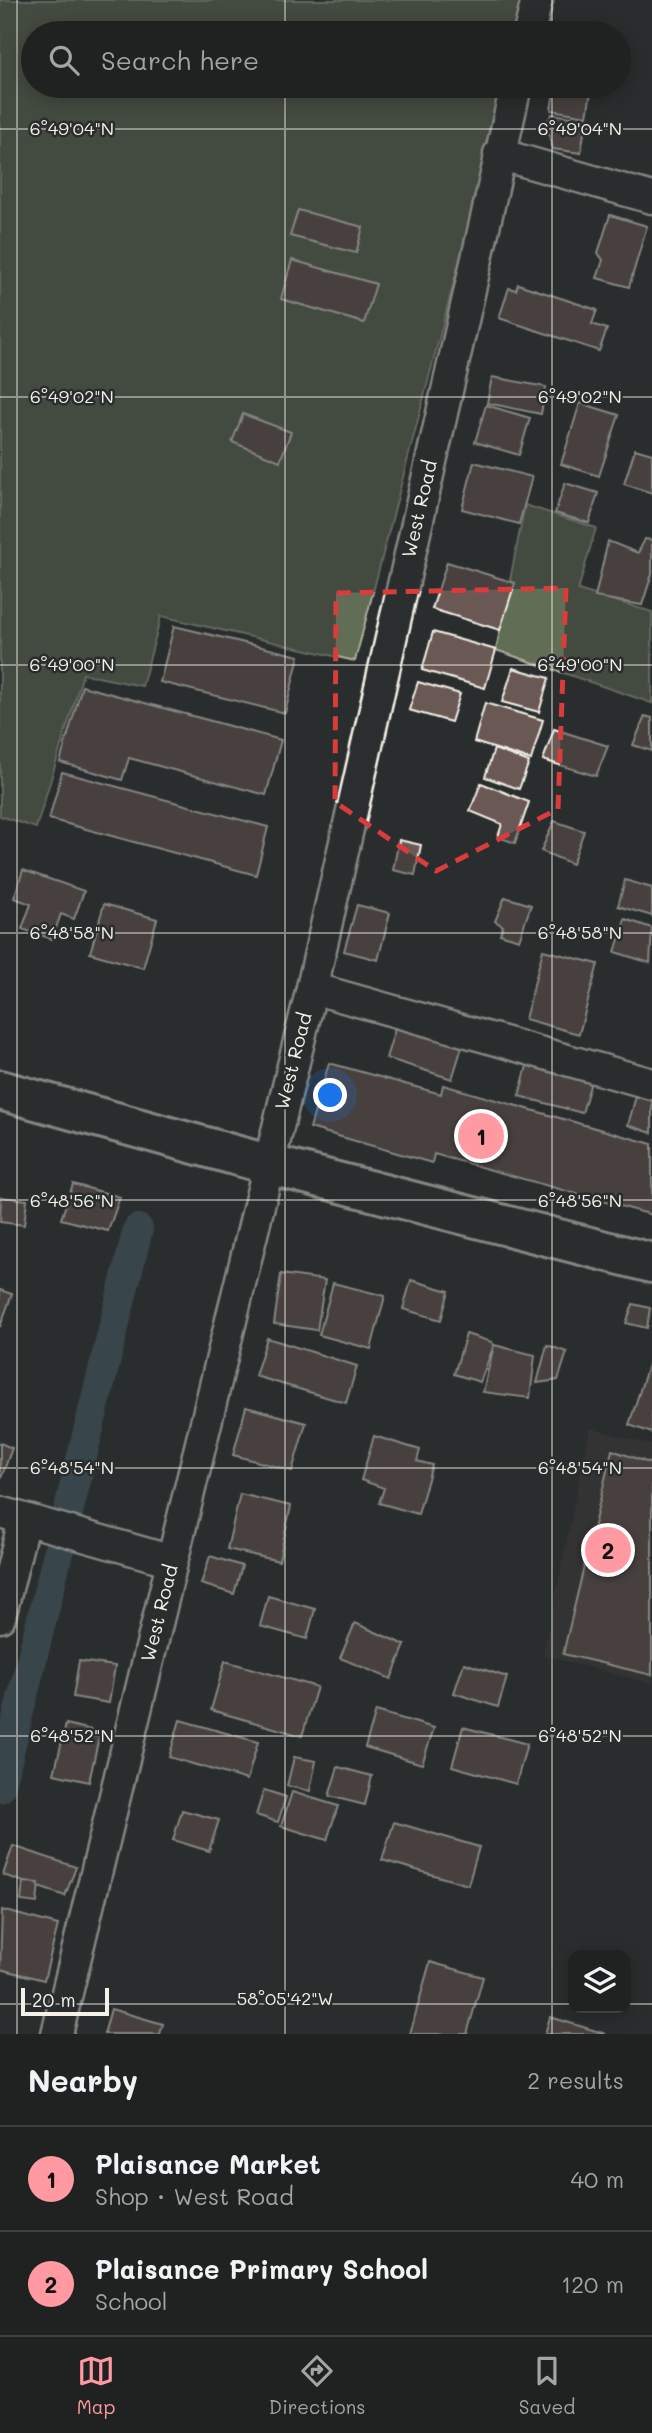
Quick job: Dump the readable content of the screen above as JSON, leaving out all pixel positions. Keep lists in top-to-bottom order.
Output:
{
  "streets": {
    "street": ["West Road"]
  },
  "scale_bar": "20 m",
  "page": {
    "search": "Search here",
    "pins": ["1", "2"],
    "scale": "20 m",
    "heading": ["Nearby", "2 results"],
    "list": [
      {
        "mark": "1",
        "name": "Plaisance Market",
        "note": "Shop · West Road",
        "value": "40 m"
      },
      {
        "mark": "2",
        "name": "Plaisance Primary School",
        "note": "School",
        "value": "120 m"
      }
    ],
    "nav": ["Map", "Directions", "Saved"]
  },
  "coordinates": [
    "6°49'04\"N",
    "6°49'02\"N",
    "6°49'00\"N",
    "6°48'58\"N",
    "6°48'56\"N",
    "6°48'54\"N",
    "6°48'52\"N",
    "58°05'42\"W"
  ]
}
